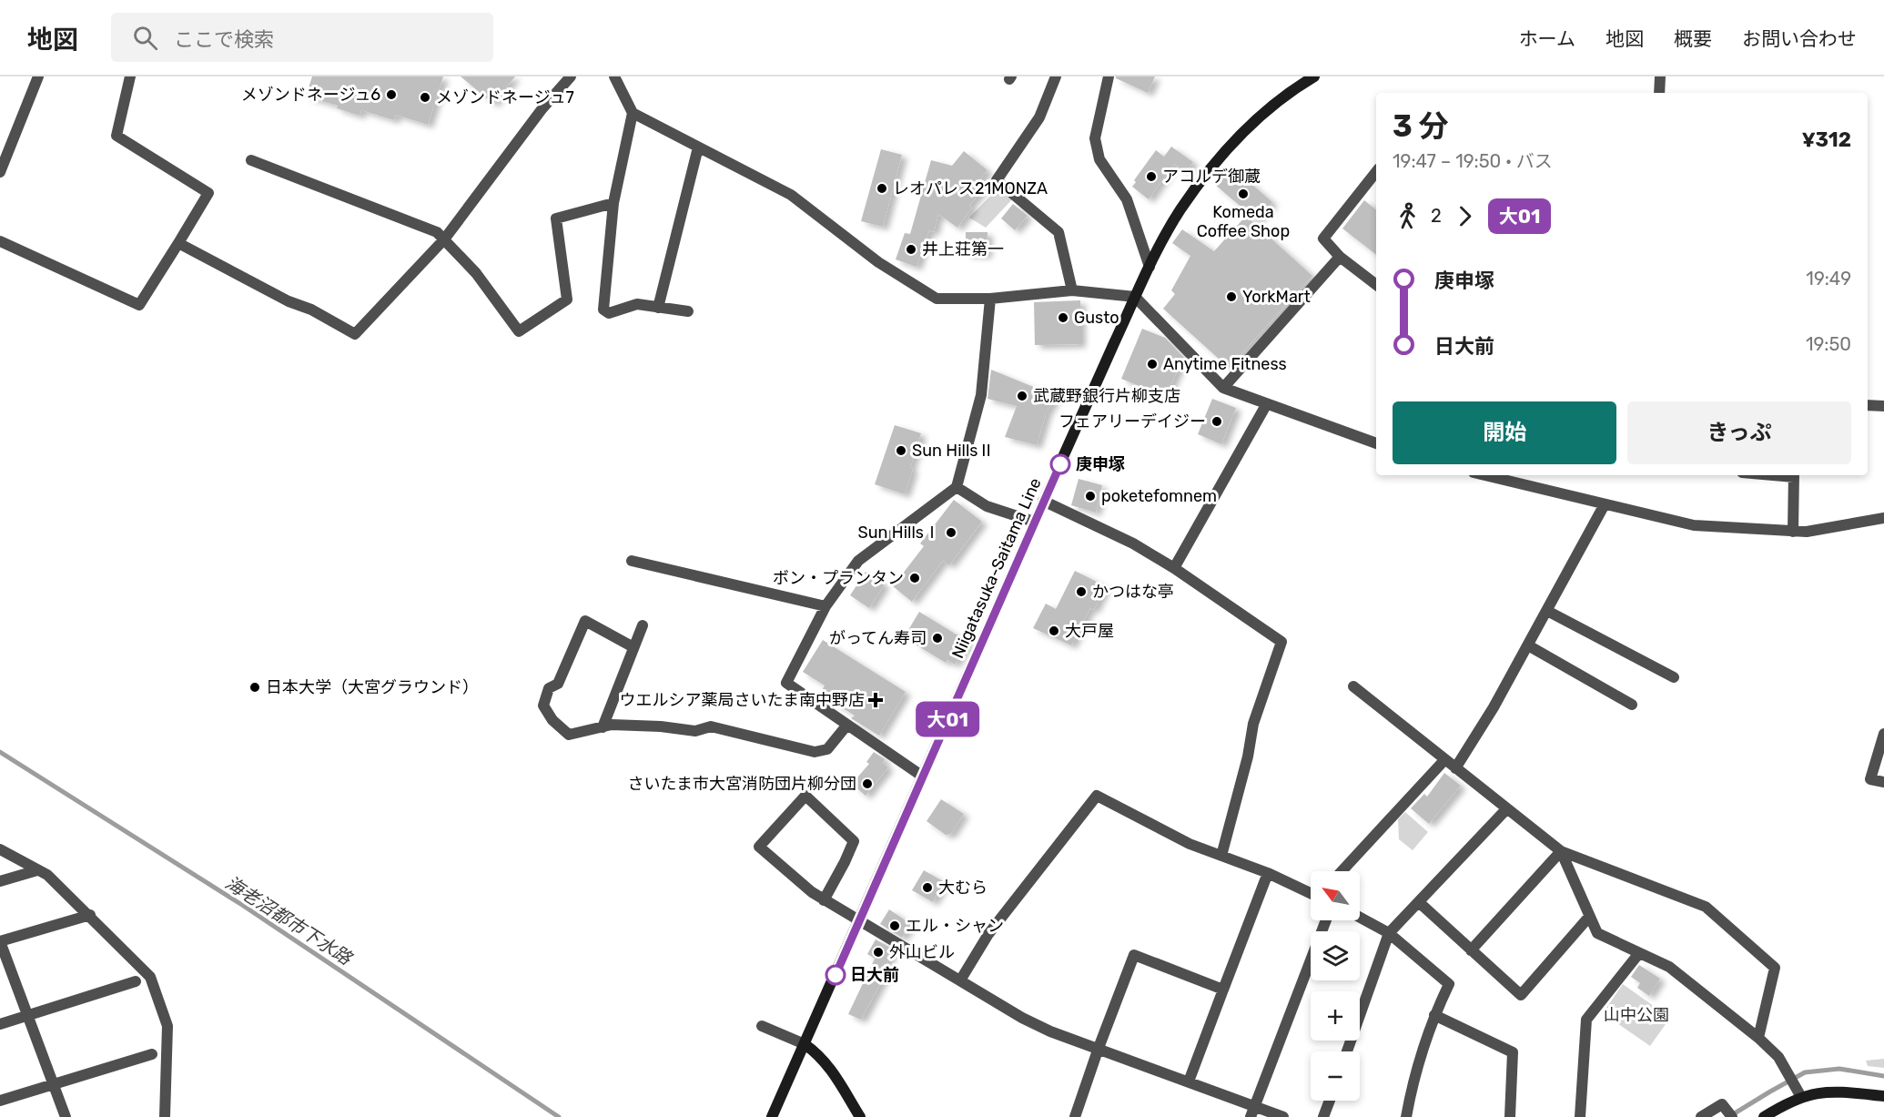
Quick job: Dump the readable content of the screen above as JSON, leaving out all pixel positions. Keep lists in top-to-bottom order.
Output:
{
  "streets": {
    "main road": ["Niigatasuka-Saitama Line"]
  },
  "water": ["海老沼都市下水路"],
  "parks": ["山中公園"],
  "places": {
    "other": [
      "メゾンドネージュ6",
      "メゾンドネージュ7",
      "アコルデ御蔵",
      "レオパレス21MONZA",
      "Komeda Coffee Shop",
      "井上荘第一",
      "YorkMart",
      "Gusto",
      "Anytime Fitness",
      "武蔵野銀行片柳支店",
      "フェアリーデイジー",
      "Sun HillsⅡ",
      "庚申塚",
      "poketefomnem",
      "Sun HillsⅠ",
      "ボン・プランタン",
      "かつはな亭",
      "大戸屋",
      "がってん寿司",
      "日本大学（大宮グラウンド）",
      "さいたま市大宮消防団片柳分団",
      "大むら",
      "エル・シャン",
      "外山ビル",
      "日大前"
    ],
    "health": ["ウエルシア薬局さいたま南中野店"]
  },
  "lines": ["bus line 大01"],
  "north": "top left",
  "page": {
    "header": "地図",
    "search": "ここで検索",
    "nav": [
      "ホーム",
      "地図",
      "概要",
      "お問い合わせ"
    ],
    "on_map": "大01",
    "heading": ["3 分", "19:47 – 19:50 · バス", "¥312"],
    "legs": ["2", "大01"],
    "list": [
      {
        "name": "庚申塚",
        "value": "19:49"
      },
      {
        "name": "日大前",
        "value": "19:50"
      }
    ],
    "buttons": ["開始", "きっぷ"],
    "map_buttons": ["+", "−"]
  }
}
